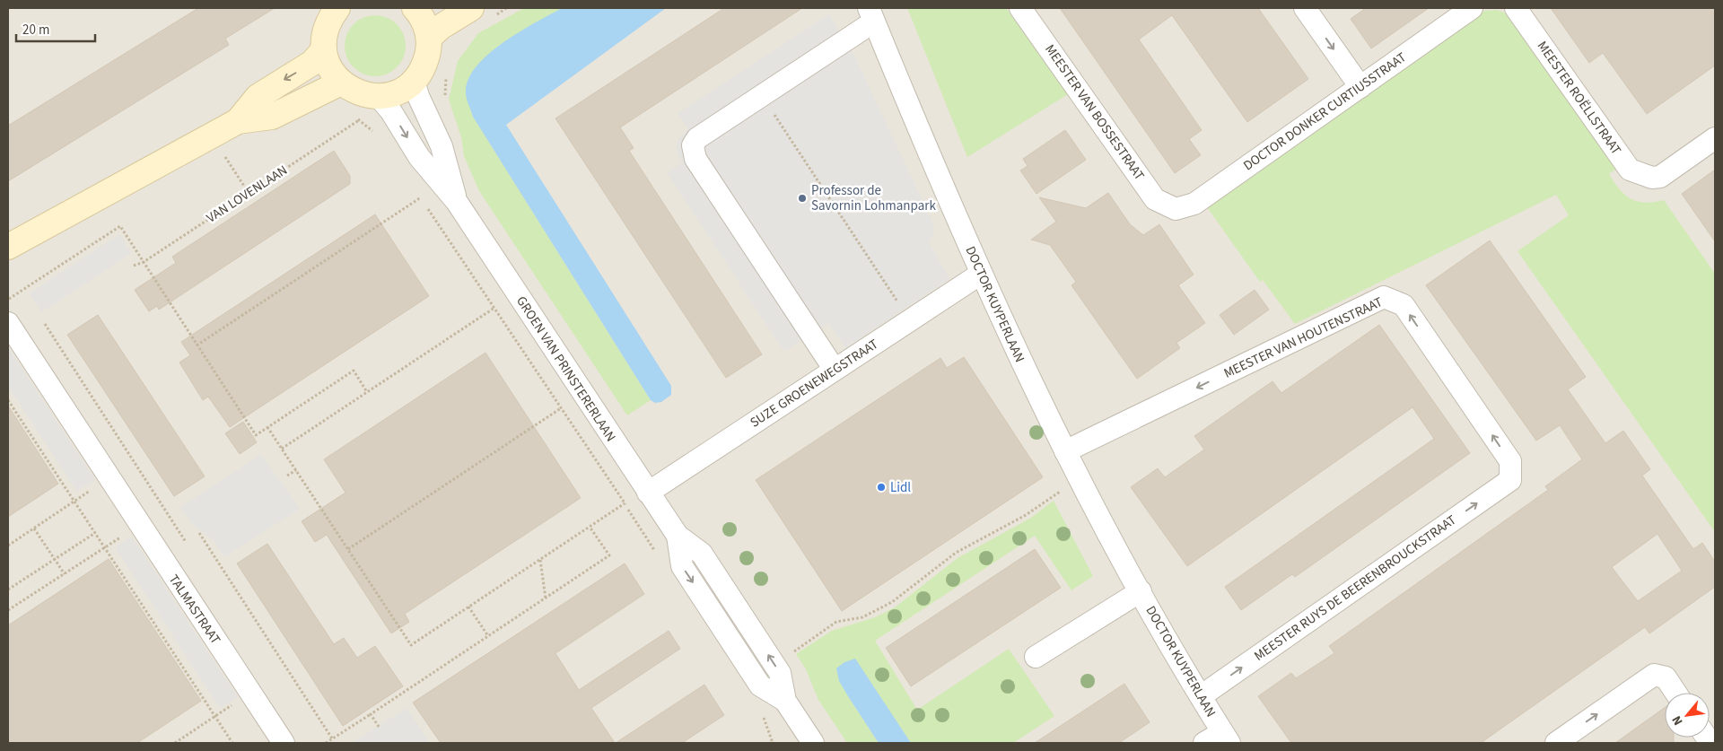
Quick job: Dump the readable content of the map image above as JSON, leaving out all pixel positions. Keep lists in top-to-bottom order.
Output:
{
  "streets": {
    "street": [
      "MEESTER ROËLLSTRAAT",
      "DOCTOR DONKER CURTIUSSTRAAT",
      "MEESTER VAN BOSSESTRAAT",
      "DOCTOR KUYPERLAAN",
      "MEESTER VAN HOUTENSTRAAT",
      "GROEN VAN PRINSTERERLAAN",
      "SUZE GROENEWEGSTRAAT",
      "MEESTER RUYS DE BEERENBROUCKSTRAAT",
      "TALMASTRAAT"
    ],
    "path": ["VAN LOVENLAAN"]
  },
  "crossings": [
    ["DOCTOR DONKER CURTIUSSTRAAT", "MEESTER VAN BOSSESTRAAT"],
    ["DOCTOR KUYPERLAAN", "MEESTER VAN HOUTENSTRAAT"],
    ["DOCTOR KUYPERLAAN", "SUZE GROENEWEGSTRAAT"],
    ["DOCTOR KUYPERLAAN", "MEESTER RUYS DE BEERENBROUCKSTRAAT"],
    ["MEESTER VAN HOUTENSTRAAT", "MEESTER RUYS DE BEERENBROUCKSTRAAT"],
    ["GROEN VAN PRINSTERERLAAN", "SUZE GROENEWEGSTRAAT"]
  ],
  "one_way": ["MEESTER RUYS DE BEERENBROUCKSTRAAT"],
  "places": ["Professor de Savornin Lohmanpark", "Lidl"],
  "scale_bar": "20 m",
  "north": "bottom left"
}
